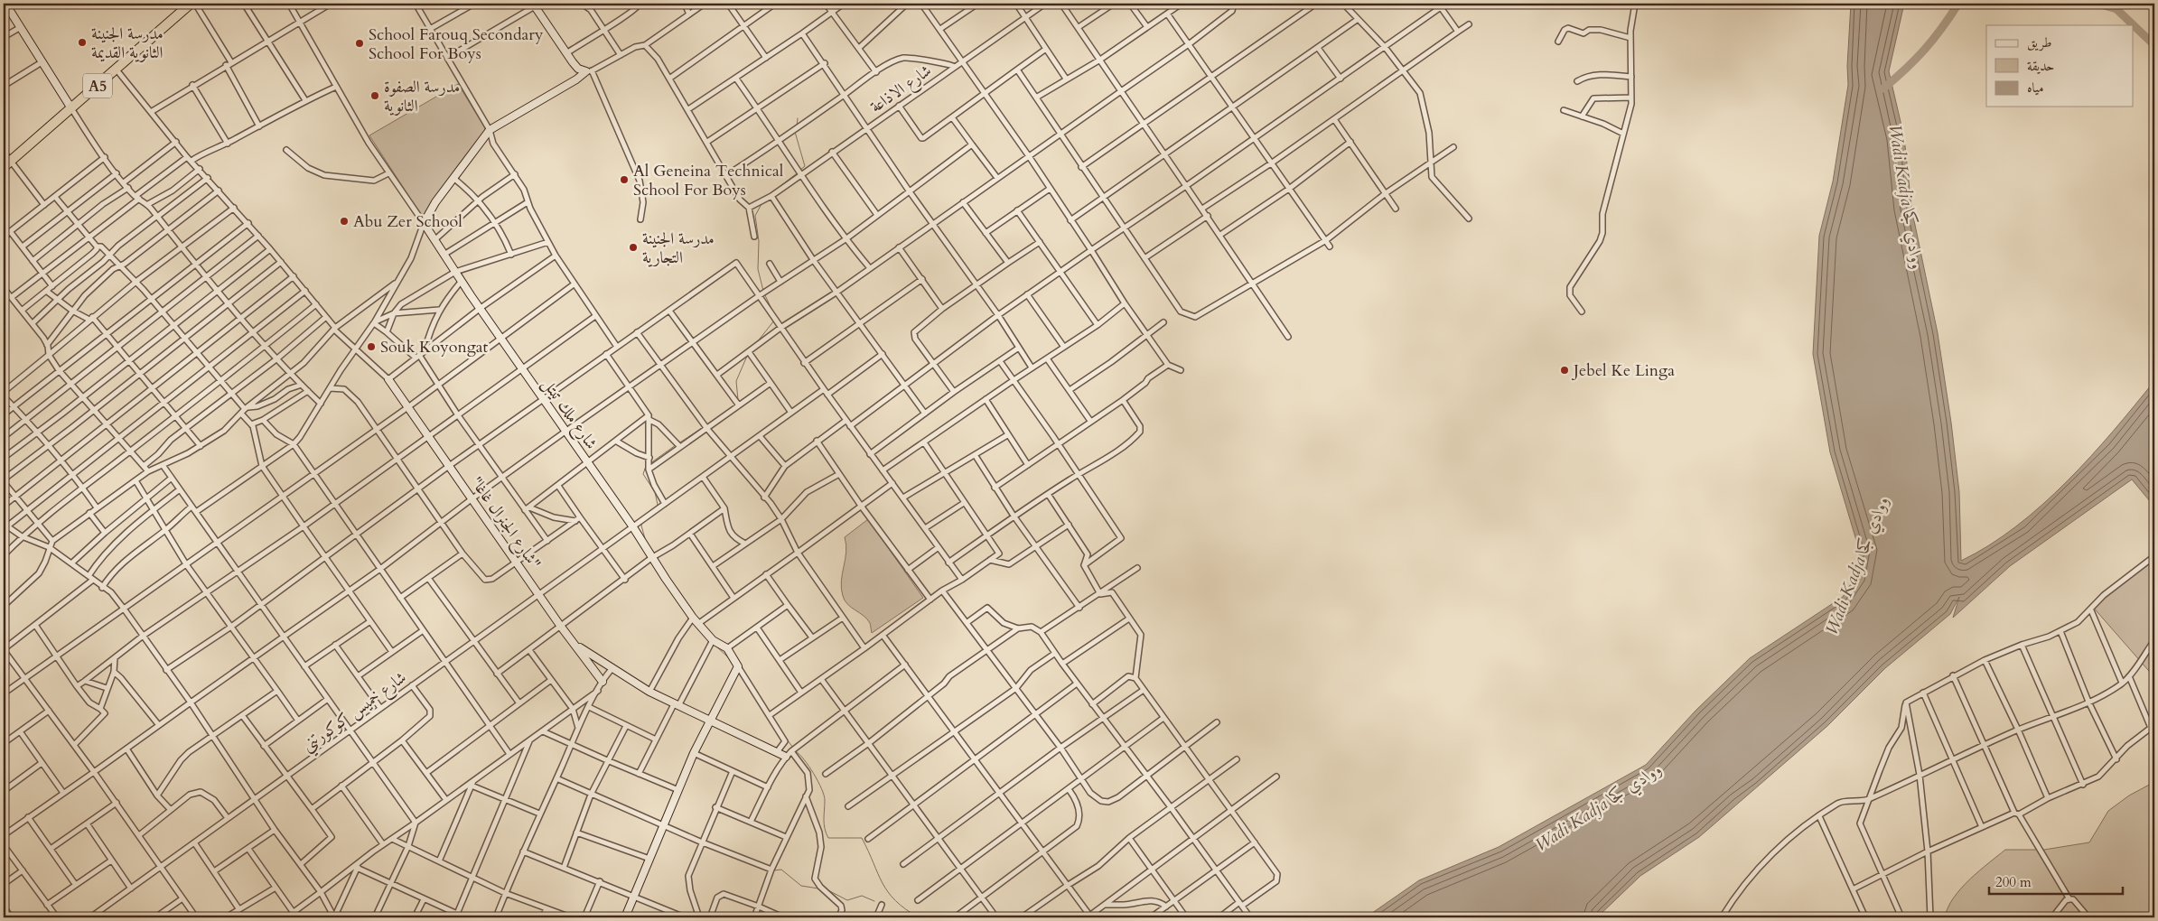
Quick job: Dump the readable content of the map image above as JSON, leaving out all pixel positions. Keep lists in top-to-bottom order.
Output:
{
  "streets": {
    "highway": ["A5"],
    "main road": ["شارع ملك تيتل", "\"شارع الجنرال غاغا\""],
    "street": ["شارع الاذاعة", "شارع خميس كوكورتني"]
  },
  "crossings": [
    ["شارع ملك تيتل", "شارع خميس كوكورتني"],
    ["\"شارع الجنرال غاغا\"", "شارع خميس كوكورتني"]
  ],
  "water": ["Wadi Kadja ووادي كجا"],
  "places": [
    "مدرسة الجنينة الثانوية القديمة",
    "School Farouq Secondary School For Boys",
    "مدرسة الصفوة الثانوية",
    "Al Geneina Technical School For Boys",
    "Abu Zer School",
    "مدرسة الجنينة التجارية",
    "Souk Koyongat",
    "Jebel Ke Linga"
  ],
  "legend": ["طريق", "حديقة", "مياه"],
  "scale_bar": "200 m"
}
